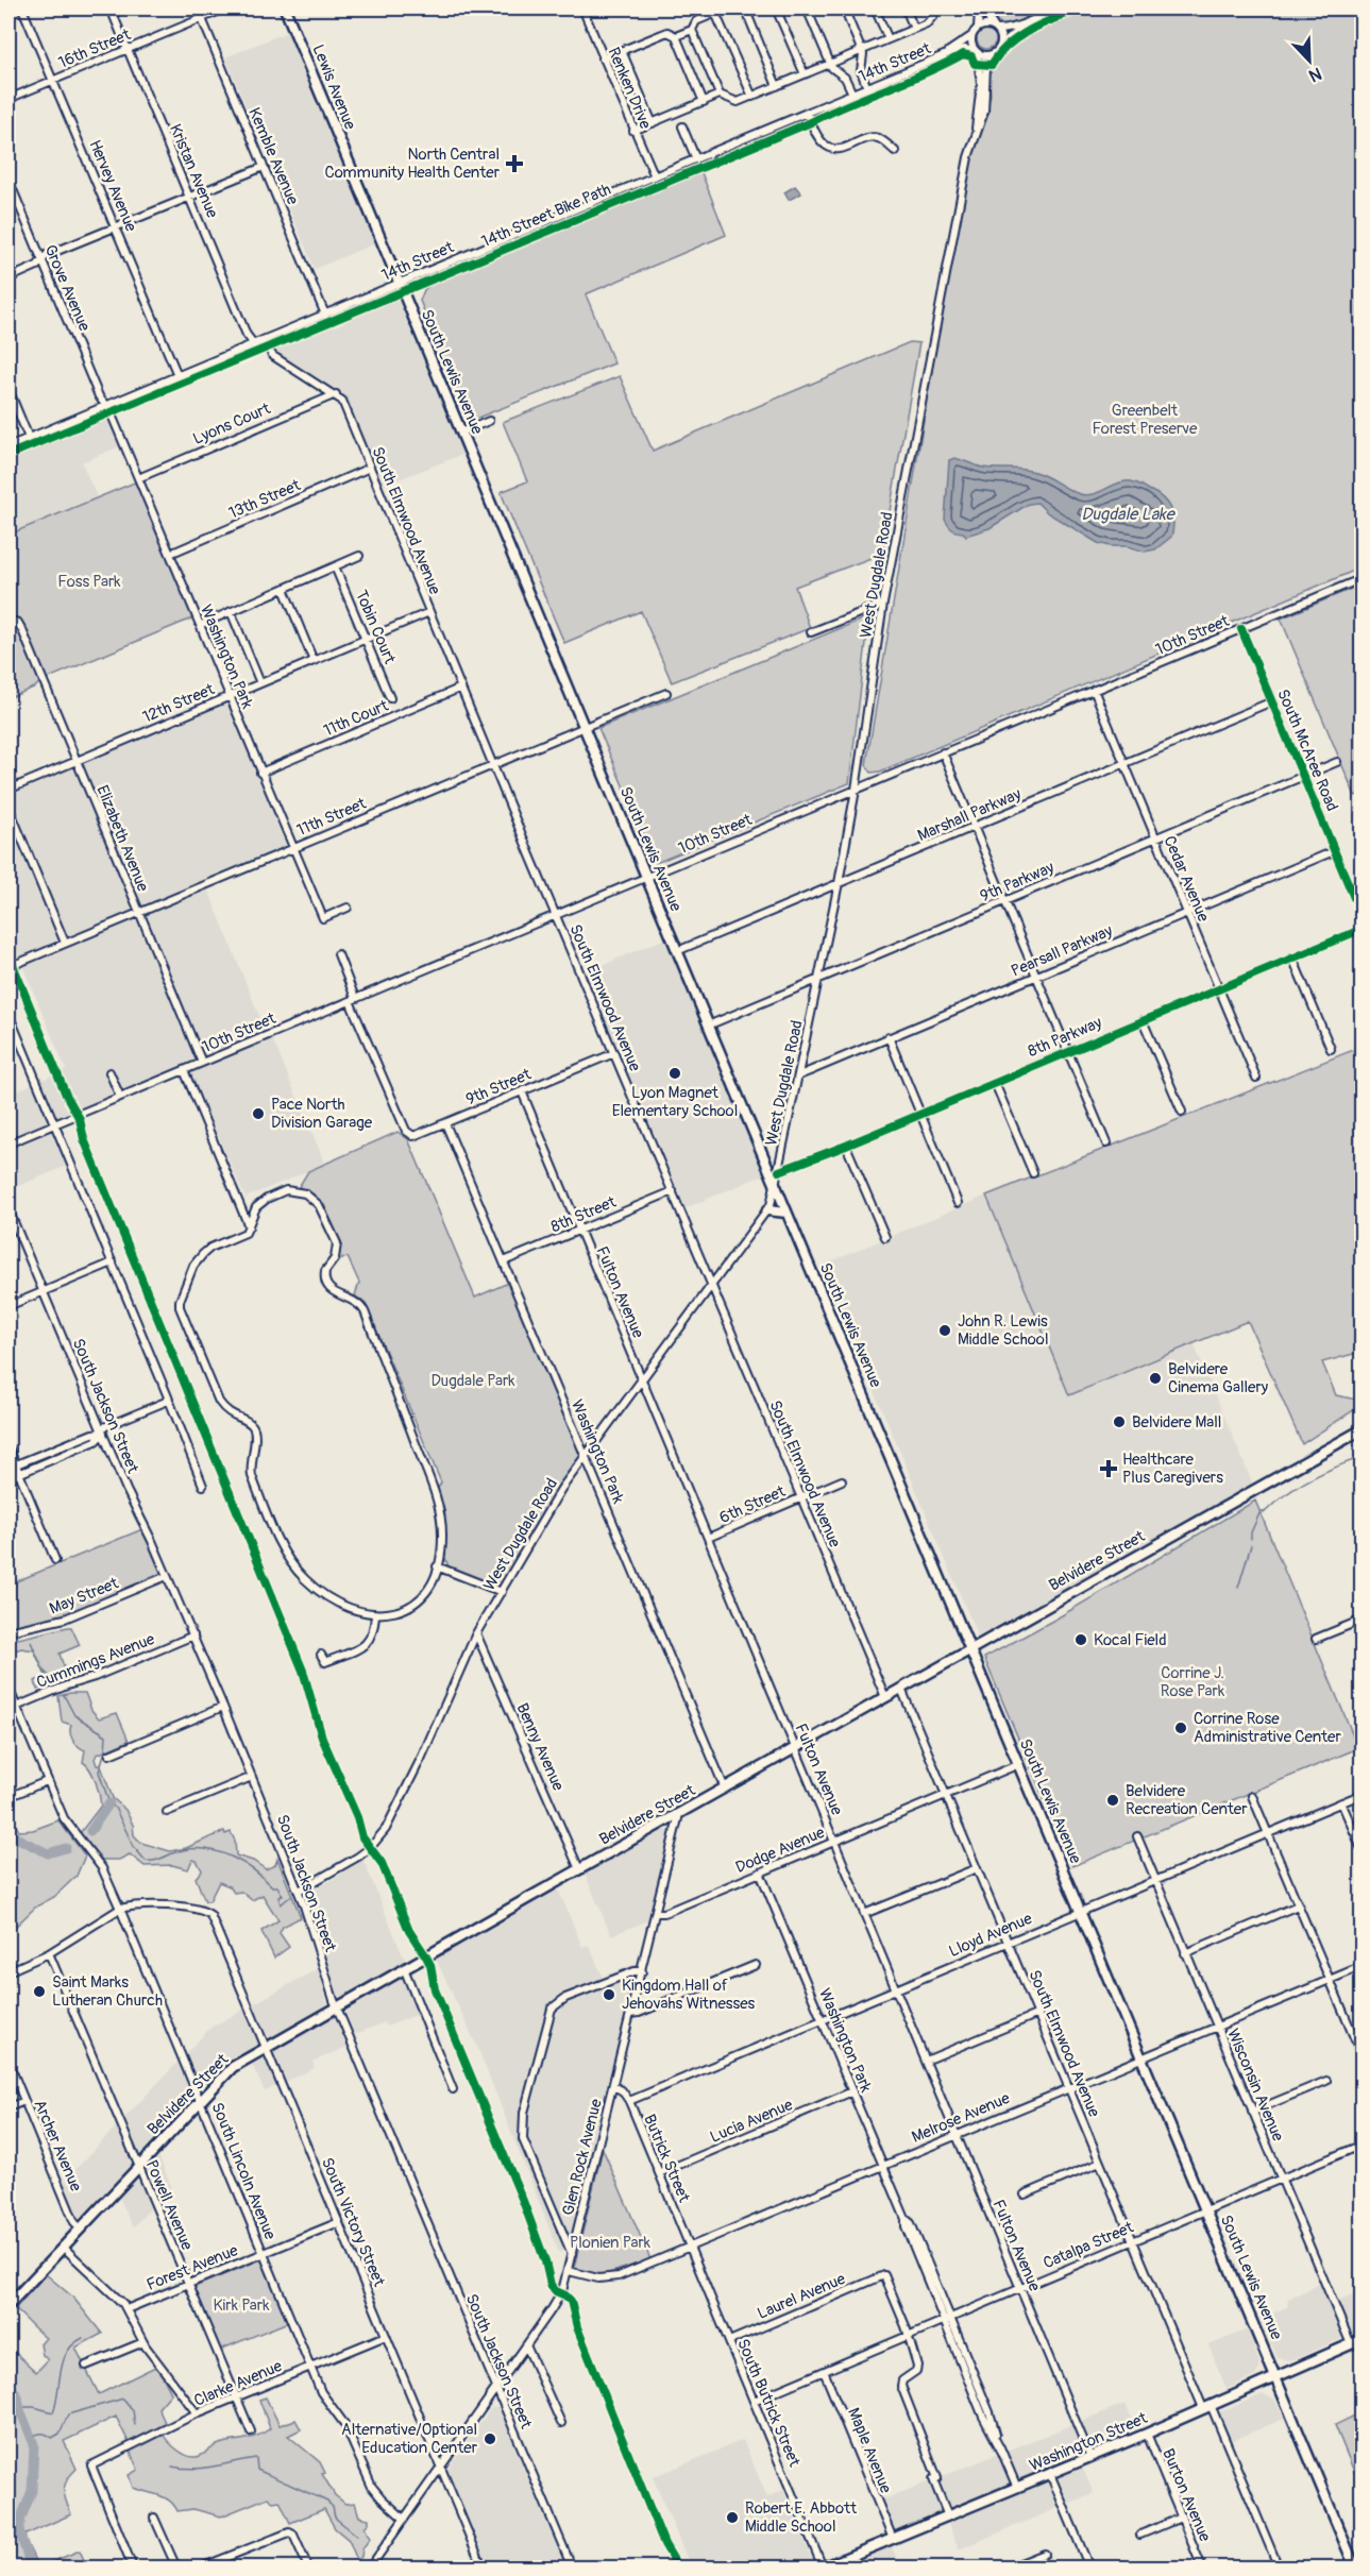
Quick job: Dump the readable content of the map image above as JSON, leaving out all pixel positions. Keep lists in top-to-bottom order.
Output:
{
  "streets": {
    "main road": [
      "Lewis Avenue",
      "South Lewis Avenue",
      "Belvidere Street",
      "Washington Street"
    ],
    "street": [
      "16th Street",
      "14th Street",
      "Renken Drive",
      "Kemble Avenue",
      "Kristan Avenue",
      "Hervey Avenue",
      "Grove Avenue",
      "Lyons Court",
      "13th Street",
      "South Elmwood Avenue",
      "West Dugdale Road",
      "Tobin Court",
      "10th Street",
      "Washington Park",
      "12th Street",
      "11th Court",
      "South McAree Road",
      "Marshall Parkway",
      "11th Street",
      "Elizabeth Avenue",
      "Cedar Avenue",
      "9th Parkway",
      "Pearsall Parkway",
      "8th Parkway",
      "9th Street",
      "8th Street",
      "Fulton Avenue",
      "South Jackson Street",
      "6th Street",
      "May Street",
      "Cummings Avenue",
      "Benny Avenue",
      "Dodge Avenue",
      "Lloyd Avenue",
      "Wisconsin Avenue",
      "Melrose Avenue",
      "Lucia Avenue",
      "Archer Avenue",
      "Glen Rock Avenue",
      "Butrick Street",
      "South Lincoln Avenue",
      "Powell Avenue",
      "South Victory Street",
      "Catalpa Street",
      "Forest Avenue",
      "Laurel Avenue",
      "Clarke Avenue",
      "South Butrick Street",
      "Maple Avenue",
      "Burton Avenue"
    ],
    "cycle path": ["14th Street Bike Path"]
  },
  "crossings": [
    ["16th Street", "Kemble Avenue"],
    ["16th Street", "Kristan Avenue"],
    ["16th Street", "Hervey Avenue"],
    ["14th Street", "Lewis Avenue"],
    ["14th Street", "Renken Drive"],
    ["14th Street", "Kemble Avenue"],
    ["14th Street", "Kristan Avenue"],
    ["14th Street", "Hervey Avenue"],
    ["14th Street", "Grove Avenue"],
    ["14th Street", "South Lewis Avenue"],
    ["14th Street", "South Elmwood Avenue"],
    ["14th Street", "Washington Park"],
    ["Lewis Avenue", "South Lewis Avenue"],
    ["Grove Avenue", "Washington Park"],
    ["South Lewis Avenue", "West Dugdale Road"],
    ["South Lewis Avenue", "10th Street"],
    ["South Lewis Avenue", "Marshall Parkway"],
    ["South Lewis Avenue", "11th Street"],
    ["South Lewis Avenue", "9th Parkway"],
    ["South Lewis Avenue", "Belvidere Street"],
    ["South Lewis Avenue", "Dodge Avenue"],
    ["South Lewis Avenue", "Lloyd Avenue"],
    ["South Lewis Avenue", "Melrose Avenue"],
    ["South Lewis Avenue", "Catalpa Street"],
    ["South Lewis Avenue", "Washington Street"],
    ["Lyons Court", "South Elmwood Avenue"],
    ["Lyons Court", "Washington Park"],
    ["13th Street", "South Elmwood Avenue"],
    ["13th Street", "Washington Park"],
    ["South Elmwood Avenue", "West Dugdale Road"],
    ["South Elmwood Avenue", "10th Street"],
    ["South Elmwood Avenue", "12th Street"],
    ["South Elmwood Avenue", "11th Court"],
    ["South Elmwood Avenue", "11th Street"],
    ["South Elmwood Avenue", "9th Street"],
    ["South Elmwood Avenue", "8th Street"],
    ["South Elmwood Avenue", "6th Street"],
    ["South Elmwood Avenue", "Belvidere Street"],
    ["South Elmwood Avenue", "Dodge Avenue"],
    ["South Elmwood Avenue", "Lloyd Avenue"],
    ["South Elmwood Avenue", "Melrose Avenue"],
    ["South Elmwood Avenue", "Catalpa Street"],
    ["South Elmwood Avenue", "Washington Street"],
    ["West Dugdale Road", "10th Street"],
    ["West Dugdale Road", "Washington Park"],
    ["West Dugdale Road", "Marshall Parkway"],
    ["West Dugdale Road", "9th Parkway"],
    ["West Dugdale Road", "Pearsall Parkway"],
    ["West Dugdale Road", "8th Parkway"],
    ["West Dugdale Road", "Fulton Avenue"],
    ["West Dugdale Road", "South Jackson Street"],
    ["West Dugdale Road", "Benny Avenue"],
    ["Tobin Court", "12th Street"],
    ["10th Street", "South McAree Road"],
    ["10th Street", "Elizabeth Avenue"],
    ["10th Street", "Cedar Avenue"],
    ["10th Street", "9th Street"],
    ["Washington Park", "12th Street"],
    ["Washington Park", "11th Court"],
    ["Washington Park", "11th Street"],
    ["Washington Park", "9th Street"],
    ["Washington Park", "8th Street"],
    ["Washington Park", "Belvidere Street"],
    ["Washington Park", "Dodge Avenue"],
    ["Washington Park", "Lloyd Avenue"],
    ["Washington Park", "Melrose Avenue"],
    ["Washington Park", "Lucia Avenue"],
    ["Washington Park", "Catalpa Street"],
    ["Washington Park", "Washington Street"],
    ["12th Street", "Elizabeth Avenue"],
    ["South McAree Road", "Marshall Parkway"],
    ["South McAree Road", "9th Parkway"],
    ["South McAree Road", "Pearsall Parkway"],
    ["Marshall Parkway", "Cedar Avenue"],
    ["11th Street", "Elizabeth Avenue"],
    ["Cedar Avenue", "9th Parkway"],
    ["Cedar Avenue", "Pearsall Parkway"],
    ["Cedar Avenue", "8th Parkway"],
    ["9th Street", "Fulton Avenue"],
    ["8th Street", "Fulton Avenue"],
    ["Fulton Avenue", "6th Street"],
    ["Fulton Avenue", "Belvidere Street"],
    ["Fulton Avenue", "Dodge Avenue"],
    ["Fulton Avenue", "Lloyd Avenue"],
    ["Fulton Avenue", "Melrose Avenue"],
    ["Fulton Avenue", "Catalpa Street"],
    ["Fulton Avenue", "Washington Street"],
    ["South Jackson Street", "Belvidere Street"],
    ["South Jackson Street", "May Street"],
    ["South Jackson Street", "Cummings Avenue"],
    ["South Jackson Street", "Glen Rock Avenue"],
    ["Belvidere Street", "Benny Avenue"],
    ["Belvidere Street", "Archer Avenue"],
    ["Belvidere Street", "Glen Rock Avenue"],
    ["Belvidere Street", "South Lincoln Avenue"],
    ["Belvidere Street", "Powell Avenue"],
    ["Belvidere Street", "South Victory Street"],
    ["Cummings Avenue", "South Lincoln Avenue"],
    ["Dodge Avenue", "Glen Rock Avenue"],
    ["Lloyd Avenue", "Wisconsin Avenue"],
    ["Lloyd Avenue", "Butrick Street"],
    ["Wisconsin Avenue", "Melrose Avenue"],
    ["Wisconsin Avenue", "Catalpa Street"],
    ["Wisconsin Avenue", "Washington Street"],
    ["Melrose Avenue", "Glen Rock Avenue"],
    ["Melrose Avenue", "Butrick Street"],
    ["Melrose Avenue", "South Butrick Street"],
    ["Lucia Avenue", "Butrick Street"],
    ["Glen Rock Avenue", "Butrick Street"],
    ["Glen Rock Avenue", "South Lincoln Avenue"],
    ["Glen Rock Avenue", "South Victory Street"],
    ["Butrick Street", "South Butrick Street"],
    ["South Lincoln Avenue", "South Victory Street"],
    ["South Lincoln Avenue", "Forest Avenue"],
    ["South Lincoln Avenue", "Clarke Avenue"],
    ["Powell Avenue", "Forest Avenue"],
    ["Powell Avenue", "Clarke Avenue"],
    ["South Victory Street", "Forest Avenue"],
    ["South Victory Street", "Clarke Avenue"],
    ["Catalpa Street", "Laurel Avenue"],
    ["Catalpa Street", "South Butrick Street"],
    ["Catalpa Street", "Maple Avenue"],
    ["Laurel Avenue", "South Butrick Street"],
    ["South Butrick Street", "Washington Street"],
    ["Washington Street", "Maple Avenue"],
    ["Washington Street", "Burton Avenue"]
  ],
  "water": ["Dugdale Lake"],
  "parks": [
    "Greenbelt Forest Preserve",
    "Foss Park",
    "Dugdale Park",
    "Corrine J. Rose Park",
    "Plonien Park",
    "Kirk Park"
  ],
  "places": {
    "health": ["North Central Community Health Center", "Healthcare Plus Caregivers"],
    "other": [
      "Lyon Magnet Elementary School",
      "Pace North Division Garage",
      "John R. Lewis Middle School",
      "Belvidere Cinema Gallery",
      "Belvidere Mall",
      "Kocal Field",
      "Corrine Rose Administrative Center",
      "Belvidere Recreation Center",
      "Saint Marks Lutheran Church",
      "Kingdom Hall of Jehovahs Witnesses",
      "Alternative/Optional Education Center",
      "Robert E. Abbott Middle School"
    ]
  },
  "north": "bottom right"
}
